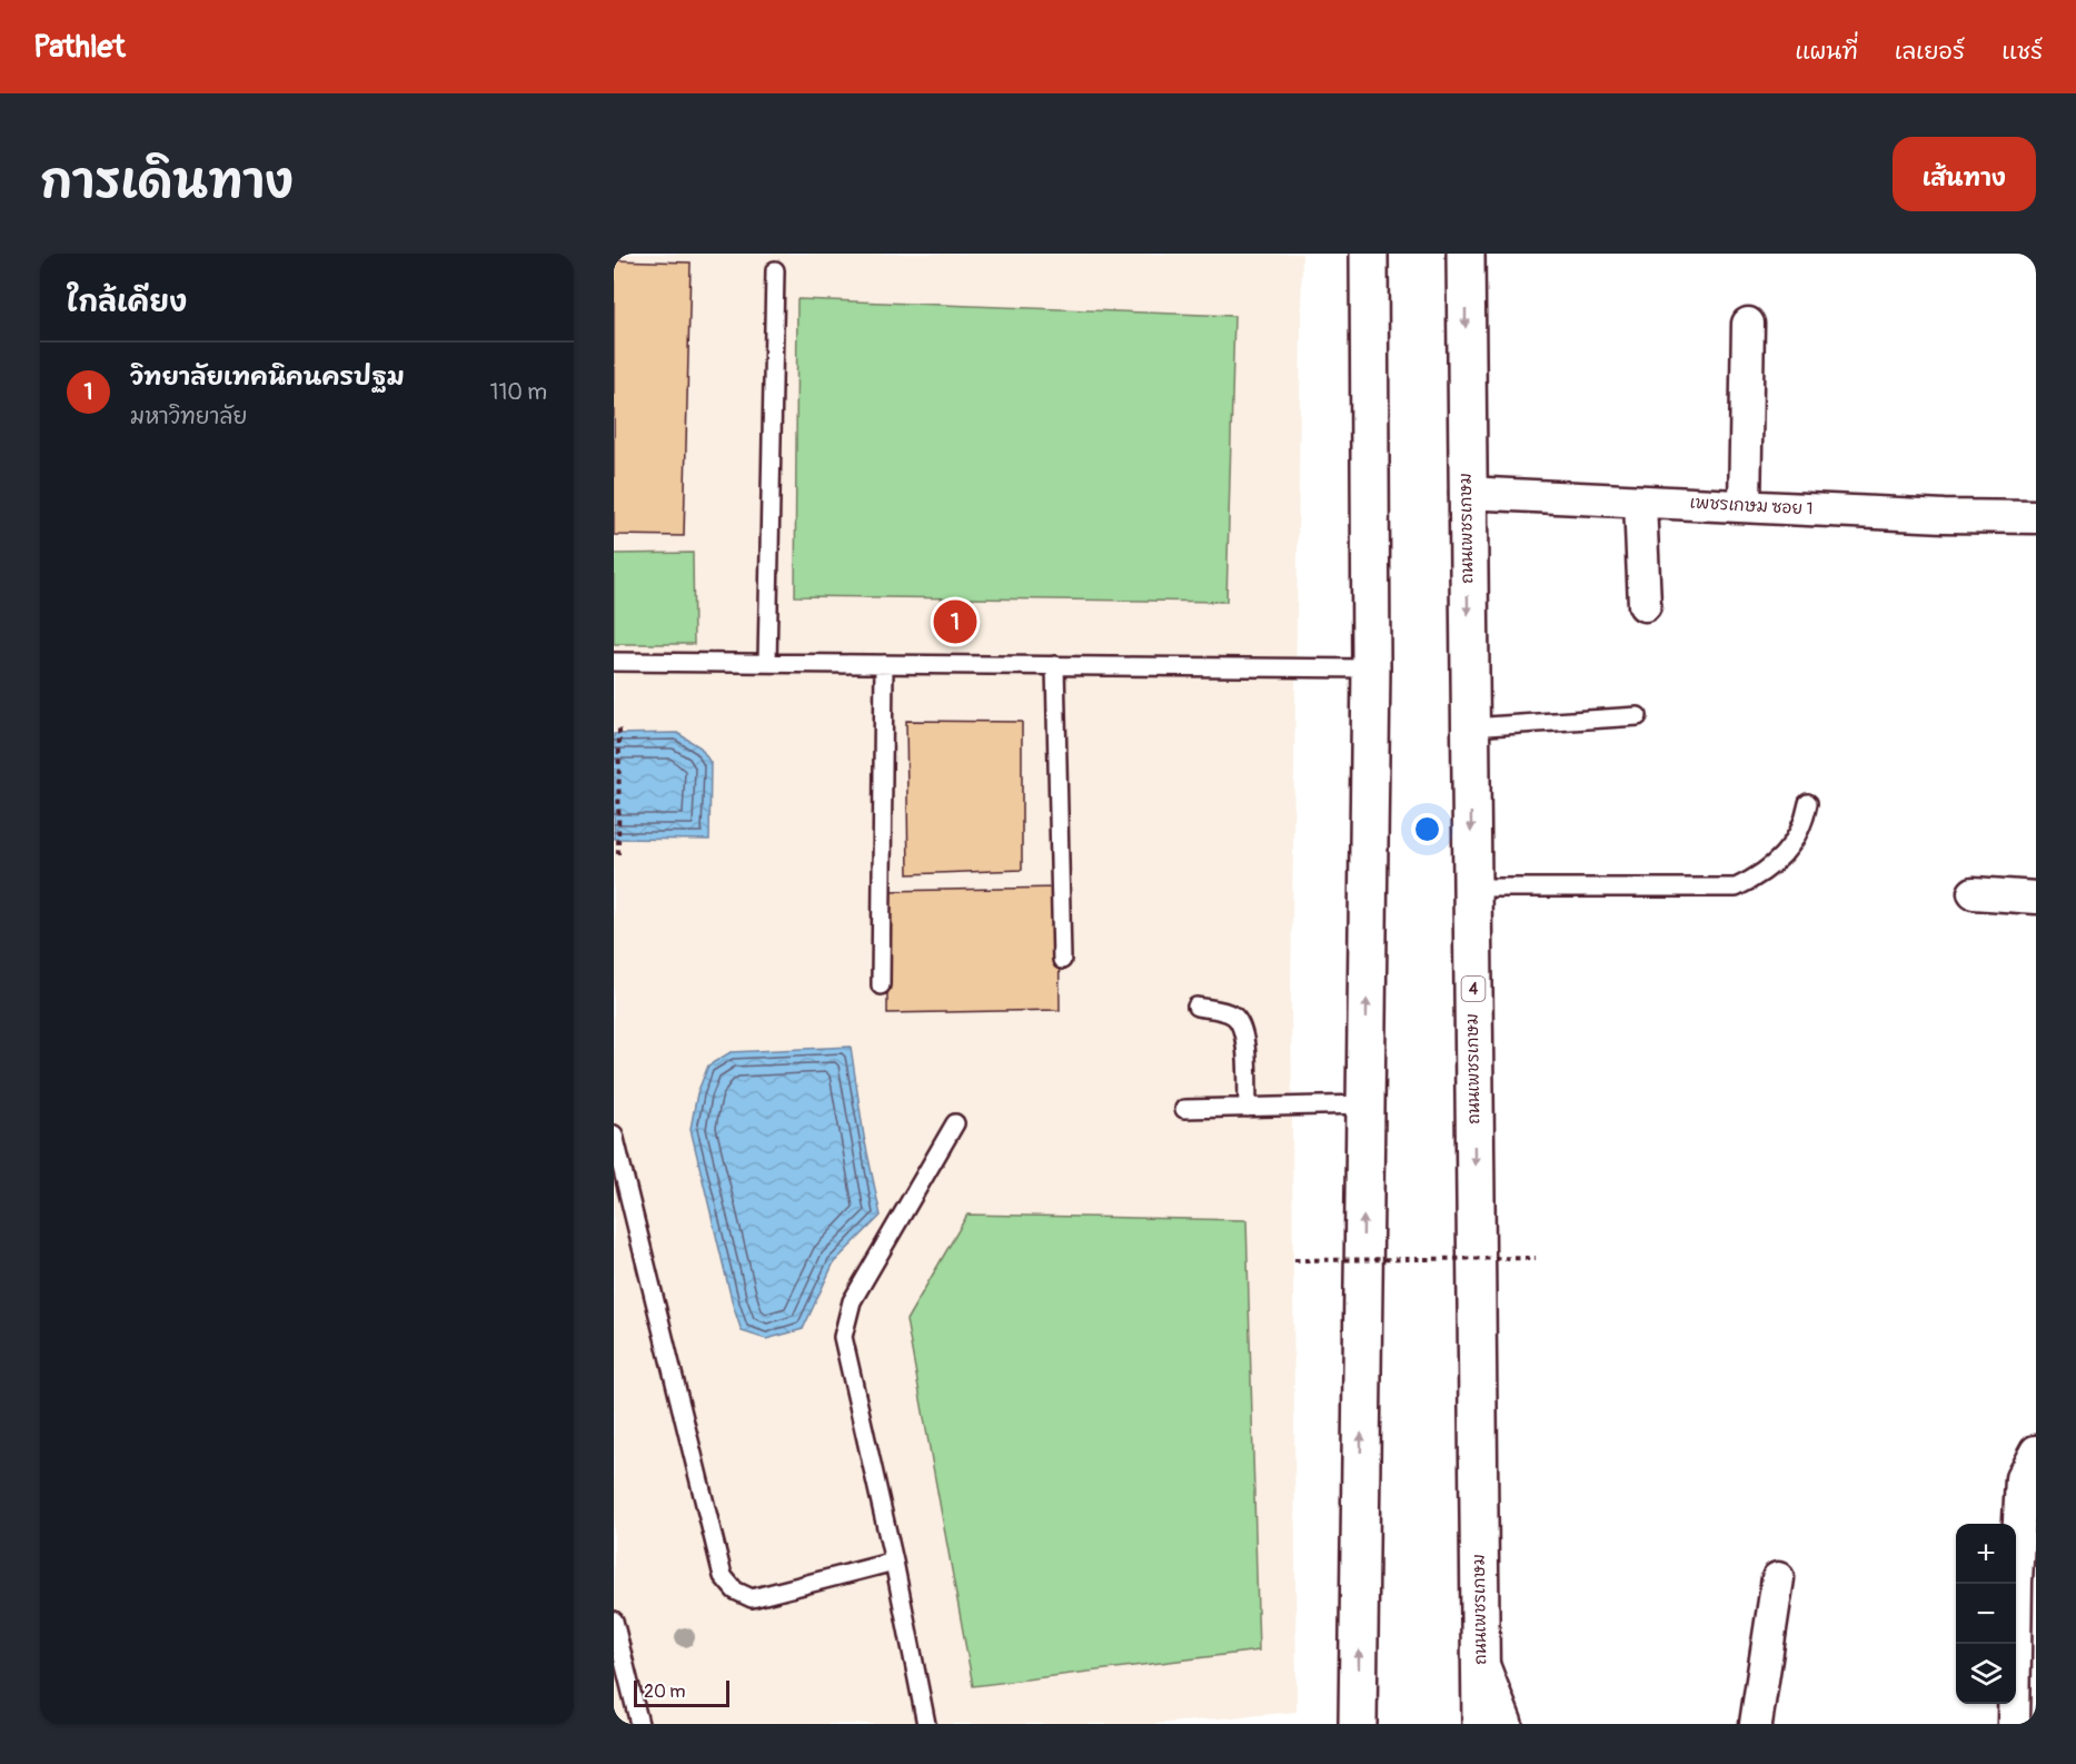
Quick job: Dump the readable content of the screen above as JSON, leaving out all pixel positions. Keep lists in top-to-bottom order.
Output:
{
  "streets": {
    "main road": ["ถนนเพชรเกษม", "4"],
    "street": ["เพชรเกษม ซอย 1"]
  },
  "crossings": [
    ["เพชรเกษม ซอย 1", "ถนนเพชรเกษม"]
  ],
  "scale_bar": "20 m",
  "page": {
    "header": "Pathlet",
    "nav": ["แผนที่", "เลเยอร์", "แชร์"],
    "title": "การเดินทาง",
    "buttons": "เส้นทาง",
    "heading": "ใกล้เคียง",
    "list": [
      {
        "mark": "1",
        "name": "วิทยาลัยเทคนิคนครปฐม",
        "note": "มหาวิทยาลัย",
        "value": "110 m"
      }
    ],
    "pins": "1",
    "map_buttons": ["+", "−"],
    "scale": "20 m"
  }
}
